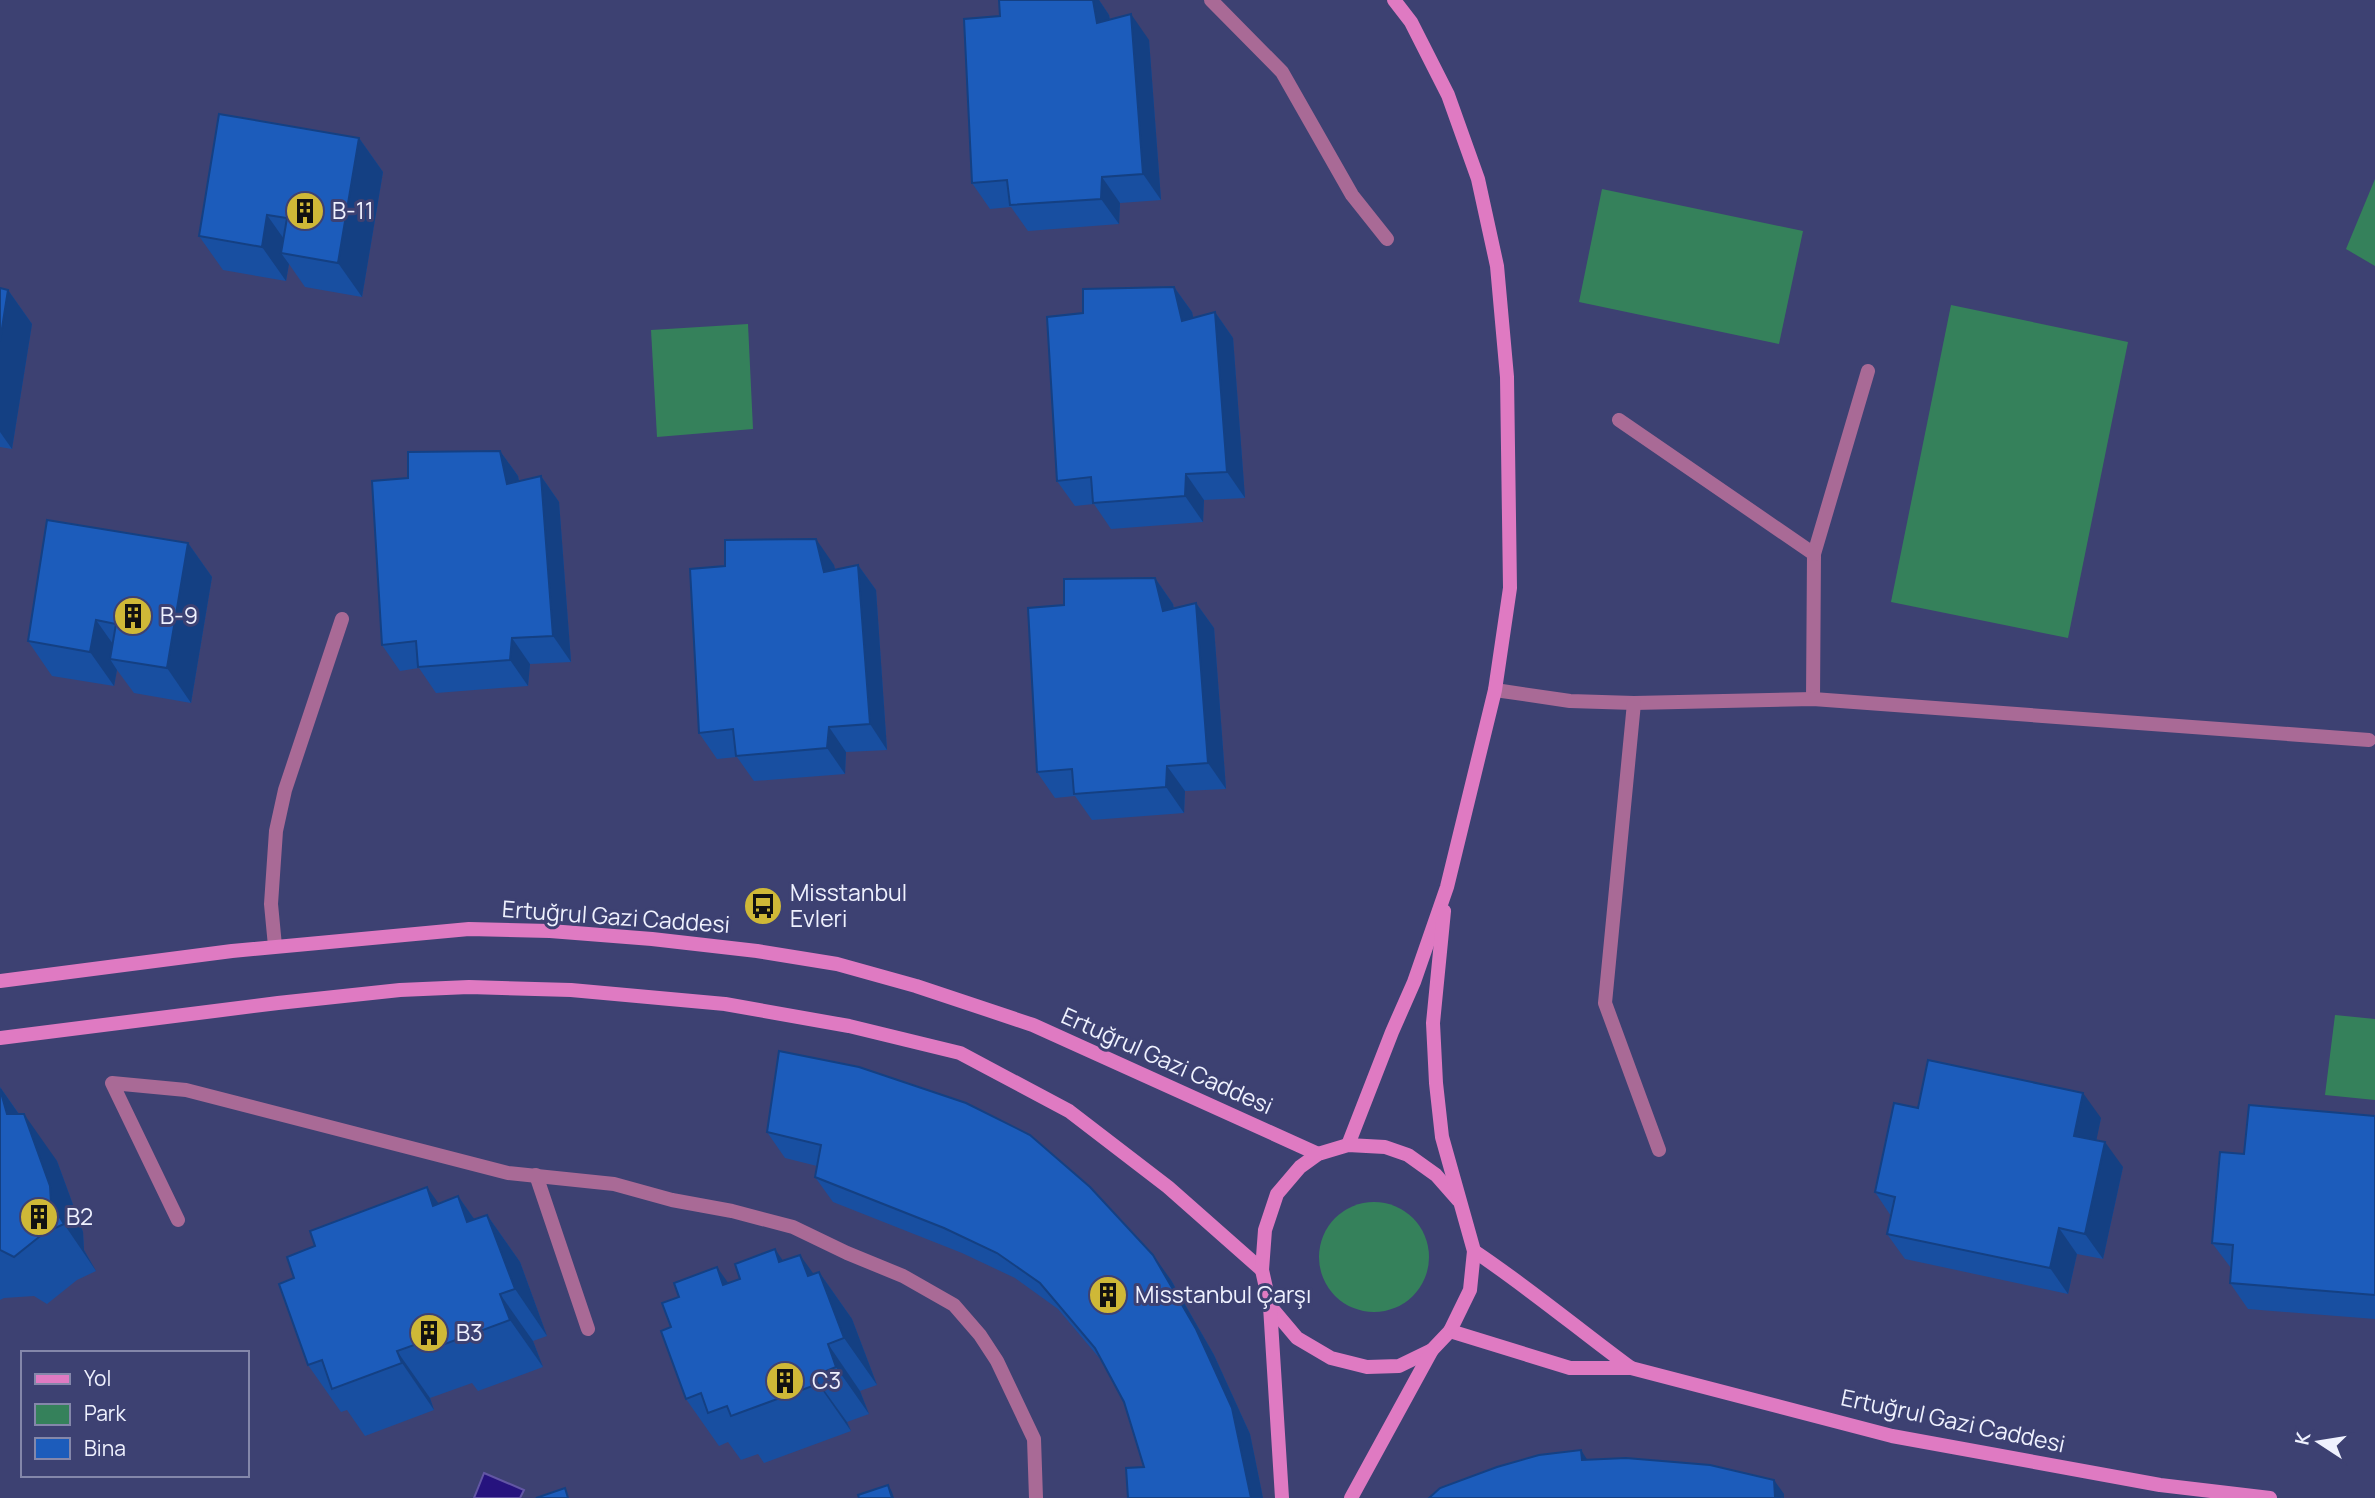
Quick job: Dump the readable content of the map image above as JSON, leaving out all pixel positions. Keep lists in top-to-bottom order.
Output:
{
  "streets": {
    "main road": ["Ertuğrul Gazi Caddesi"]
  },
  "places": {
    "building": [
      "B-11",
      "B-9",
      "B2",
      "Misstanbul Çarşı",
      "B3",
      "C3"
    ],
    "bus stop": ["Misstanbul Evleri"]
  },
  "legend": ["Yol", "Park", "Bina"],
  "north": "left"
}
